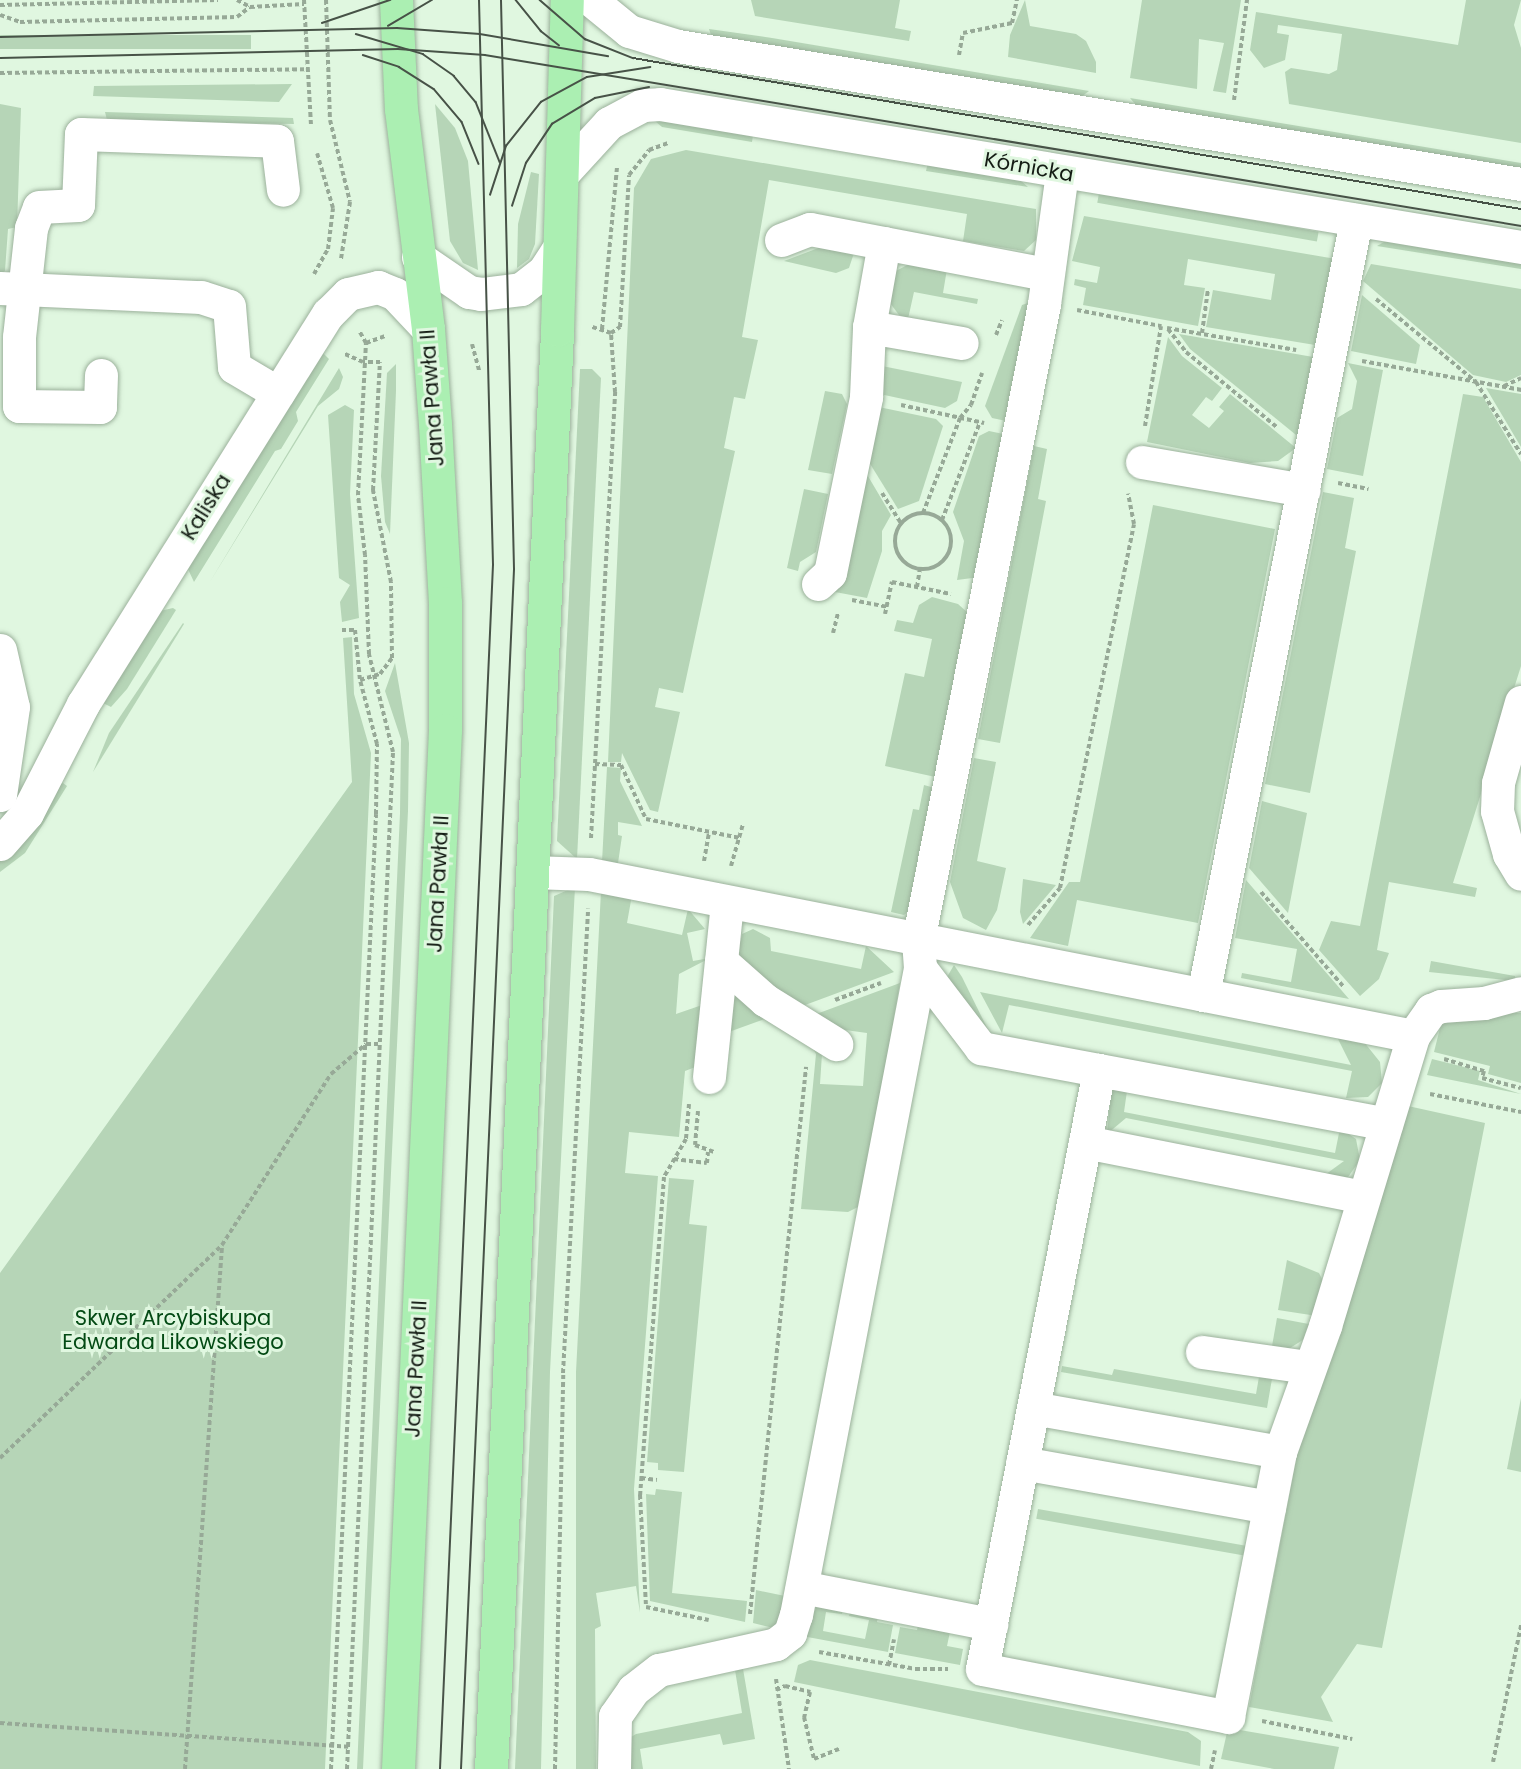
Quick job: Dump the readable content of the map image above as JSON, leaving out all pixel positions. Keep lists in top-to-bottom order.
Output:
{
  "streets": {
    "main road": ["Jana Pawła II"],
    "street": ["Kórnicka", "Kaliska"]
  },
  "parks": ["Skwer Arcybiskupa Edwarda Likowskiego"]
}
